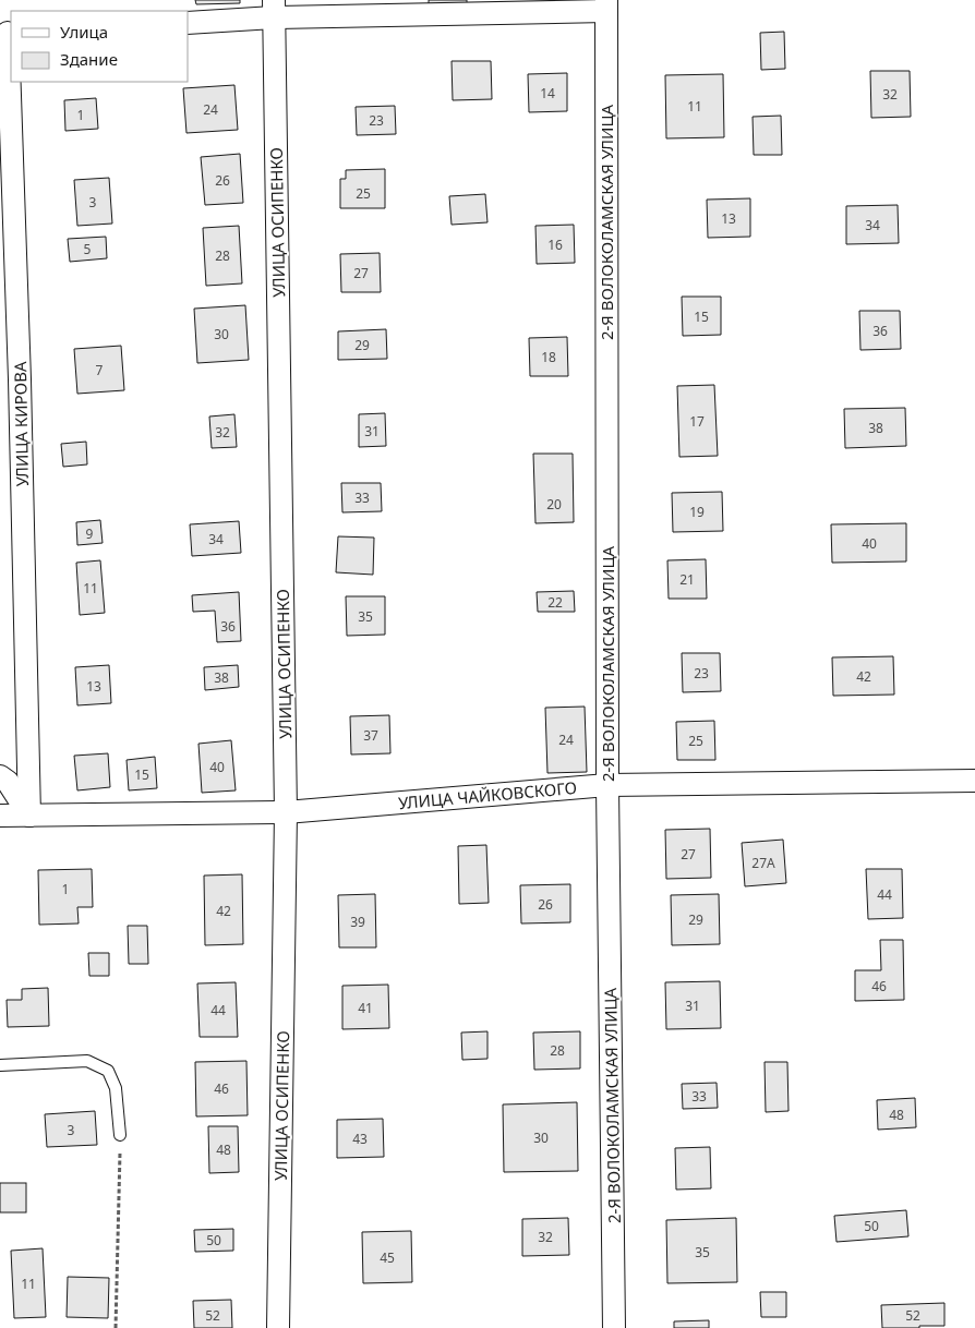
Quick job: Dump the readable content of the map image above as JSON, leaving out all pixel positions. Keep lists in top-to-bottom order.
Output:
{
  "streets": {
    "street": [
      "УЛИЦА ОСИПЕНКО",
      "2-Я ВОЛОКОЛАМСКАЯ УЛИЦА",
      "УЛИЦА КИРОВА",
      "УЛИЦА ЧАЙКОВСКОГО"
    ]
  },
  "crossings": [
    ["УЛИЦА ОСИПЕНКО", "УЛИЦА ЧАЙКОВСКОГО"],
    ["2-Я ВОЛОКОЛАМСКАЯ УЛИЦА", "УЛИЦА ЧАЙКОВСКОГО"],
    ["УЛИЦА КИРОВА", "УЛИЦА ЧАЙКОВСКОГО"]
  ],
  "house_numbers": [
    "14",
    "32",
    "11",
    "24",
    "1",
    "23",
    "26",
    "25",
    "3",
    "13",
    "34",
    "16",
    "5",
    "28",
    "27",
    "15",
    "36",
    "30",
    "29",
    "18",
    "7",
    "17",
    "38",
    "31",
    "32",
    "33",
    "20",
    "19",
    "9",
    "34",
    "40",
    "21",
    "11",
    "22",
    "35",
    "36",
    "23",
    "42",
    "38",
    "13",
    "37",
    "24",
    "25",
    "40",
    "15",
    "27",
    "27А",
    "1",
    "44",
    "26",
    "42",
    "29",
    "39",
    "46",
    "31",
    "41",
    "44",
    "28",
    "46",
    "33",
    "48",
    "3",
    "30",
    "43",
    "48",
    "50",
    "32",
    "50",
    "35",
    "45",
    "11",
    "52",
    "52"
  ],
  "legend": ["Улица", "Здание"]
}
